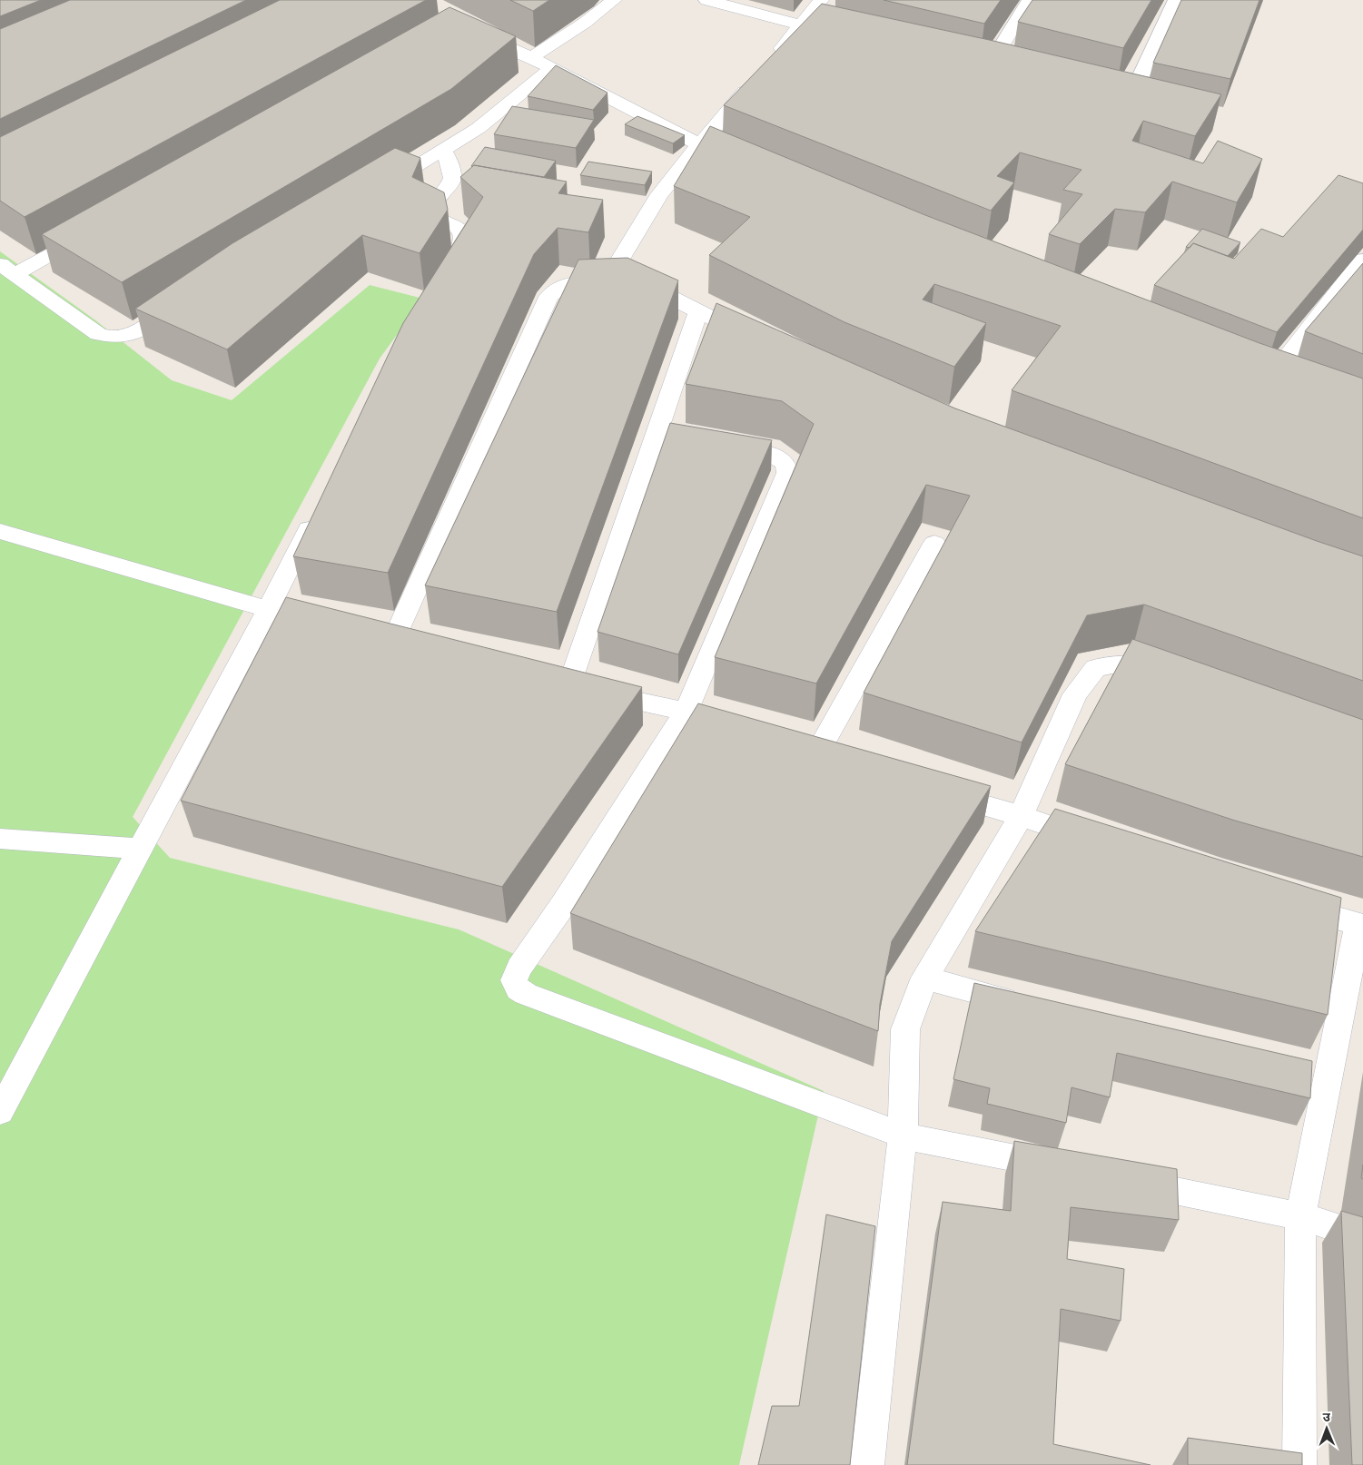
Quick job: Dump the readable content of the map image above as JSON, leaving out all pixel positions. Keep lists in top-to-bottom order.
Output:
{
  "north": "top"
}
